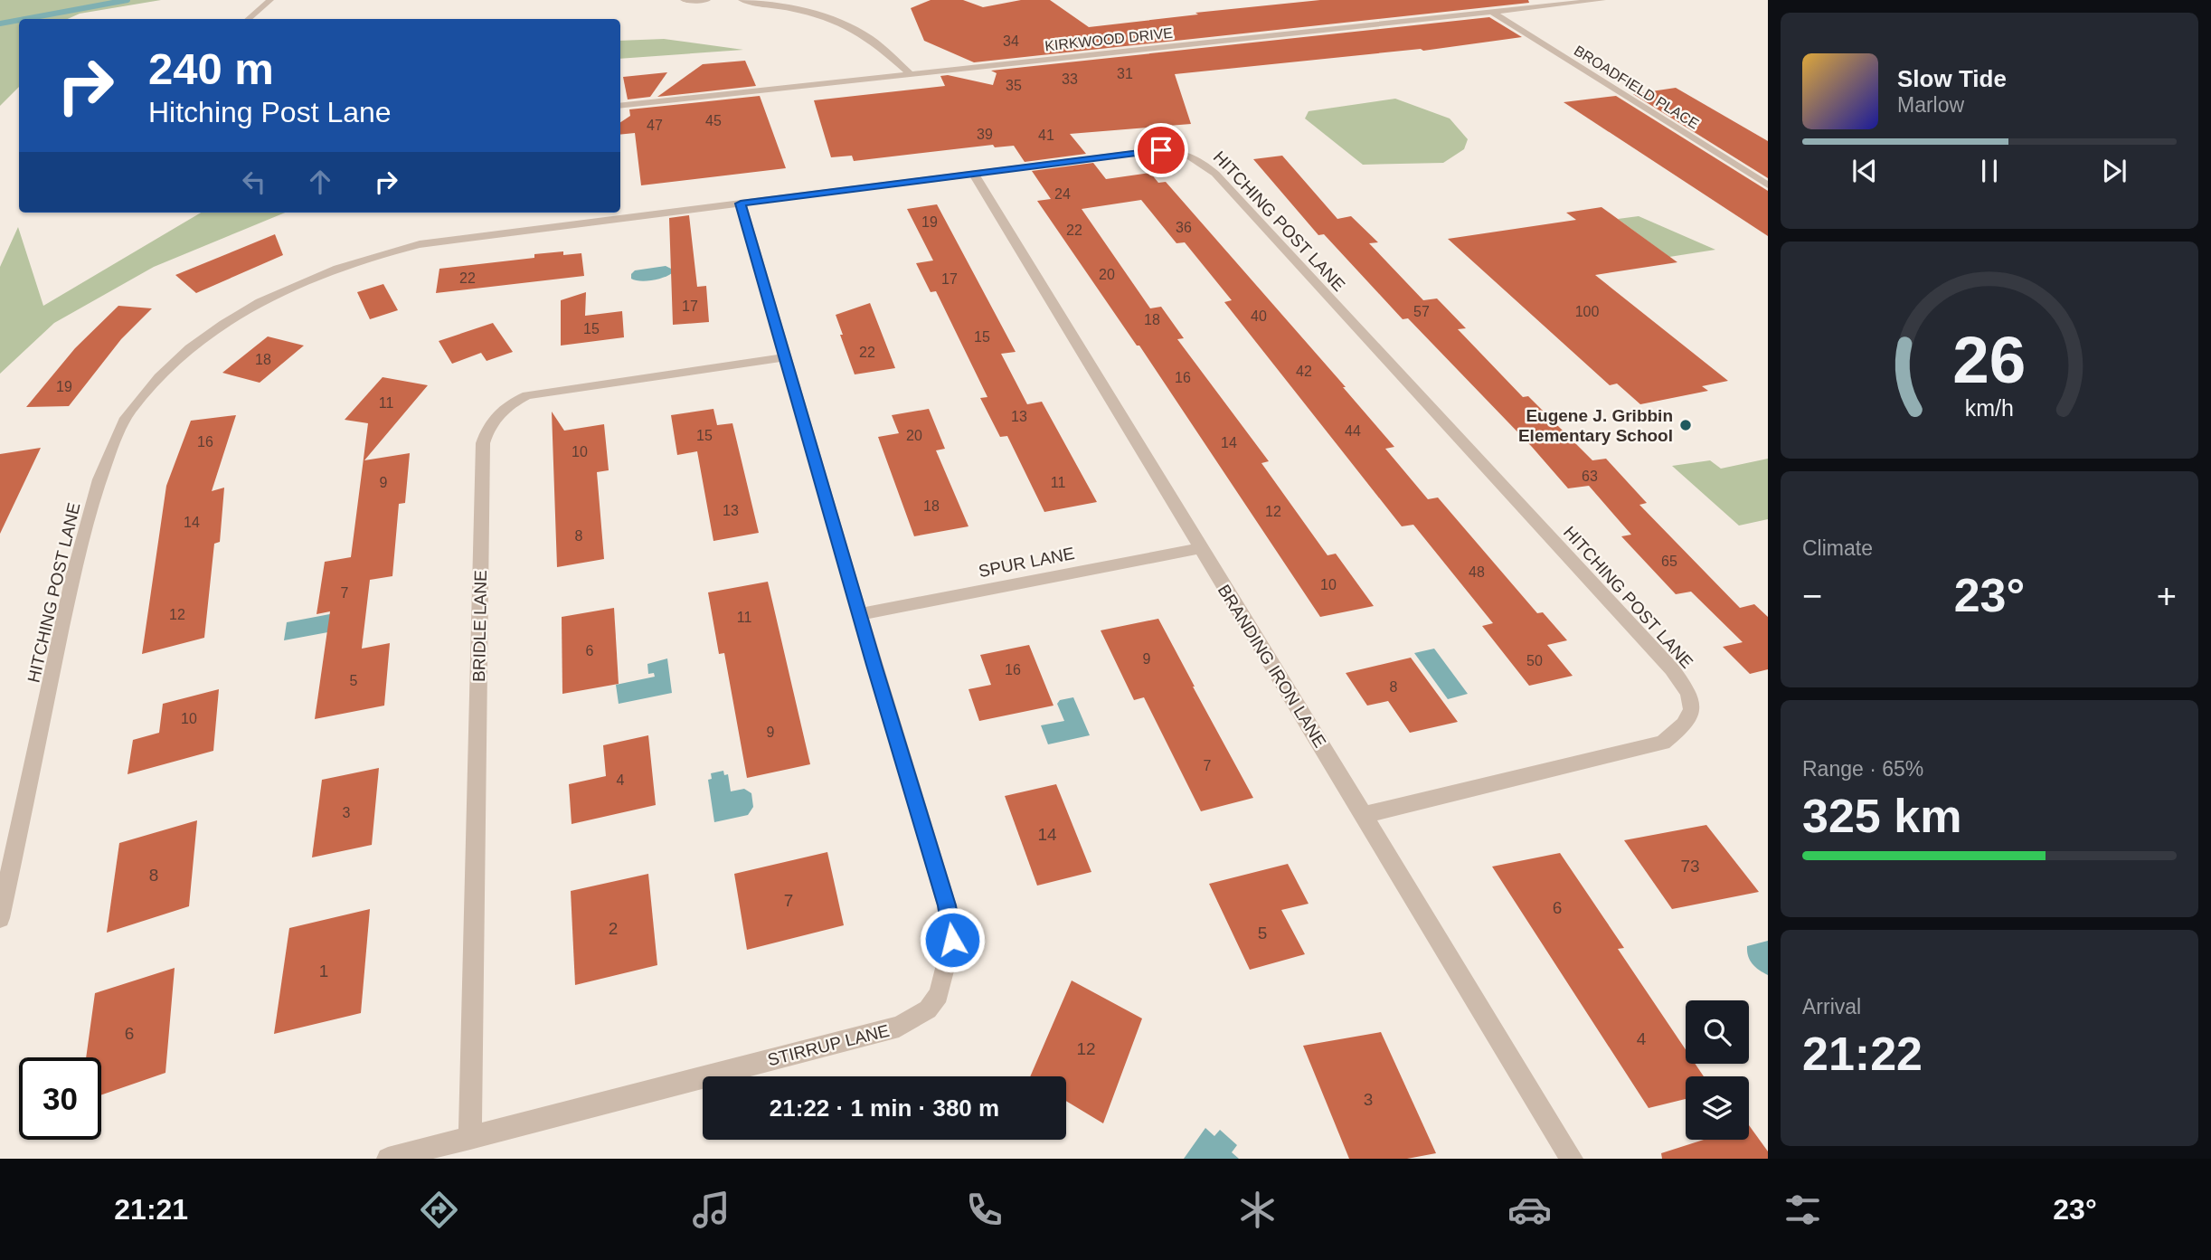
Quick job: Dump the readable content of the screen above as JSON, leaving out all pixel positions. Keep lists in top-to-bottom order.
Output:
{
  "streets": {
    "street": [
      "KIRKWOOD DRIVE",
      "BROADFIELD PLACE",
      "HITCHING POST LANE",
      "SPUR LANE",
      "BRIDLE LANE",
      "BRANDING IRON LANE",
      "STIRRUP LANE"
    ]
  },
  "crossings": [
    ["KIRKWOOD DRIVE", "BROADFIELD PLACE"],
    ["HITCHING POST LANE", "BRANDING IRON LANE"],
    ["HITCHING POST LANE", "STIRRUP LANE"],
    ["SPUR LANE", "BRANDING IRON LANE"],
    ["SPUR LANE", "STIRRUP LANE"],
    ["BRIDLE LANE", "STIRRUP LANE"]
  ],
  "places": ["Eugene J. Gribbin Elementary School"],
  "house_numbers": [
    "34",
    "31",
    "33",
    "35",
    "45",
    "47",
    "39",
    "41",
    "24",
    "19",
    "36",
    "22",
    "20",
    "22",
    "17",
    "17",
    "57",
    "100",
    "40",
    "18",
    "15",
    "15",
    "22",
    "18",
    "42",
    "16",
    "19",
    "11",
    "13",
    "44",
    "15",
    "20",
    "16",
    "14",
    "10",
    "63",
    "9",
    "11",
    "18",
    "13",
    "12",
    "14",
    "8",
    "65",
    "48",
    "10",
    "7",
    "12",
    "11",
    "6",
    "9",
    "50",
    "16",
    "5",
    "8",
    "10",
    "9",
    "7",
    "4",
    "3",
    "14",
    "73",
    "8",
    "7",
    "6",
    "2",
    "5",
    "1",
    "6",
    "4",
    "12",
    "3"
  ],
  "page": {
    "turn": ["240 m", "Hitching Post Lane"],
    "song": ["Slow Tide", "Marlow"],
    "tile": [
      "Climate",
      ["Range · 65%", "325 km"],
      ["Arrival", "21:22"]
    ],
    "heat": ["−", "23°", "+"],
    "limit": "30",
    "trip": "21:22 · 1 min · 380 m",
    "tabs": ["21:21", "23°"],
    "gauge": ["26", "km/h"]
  }
}
